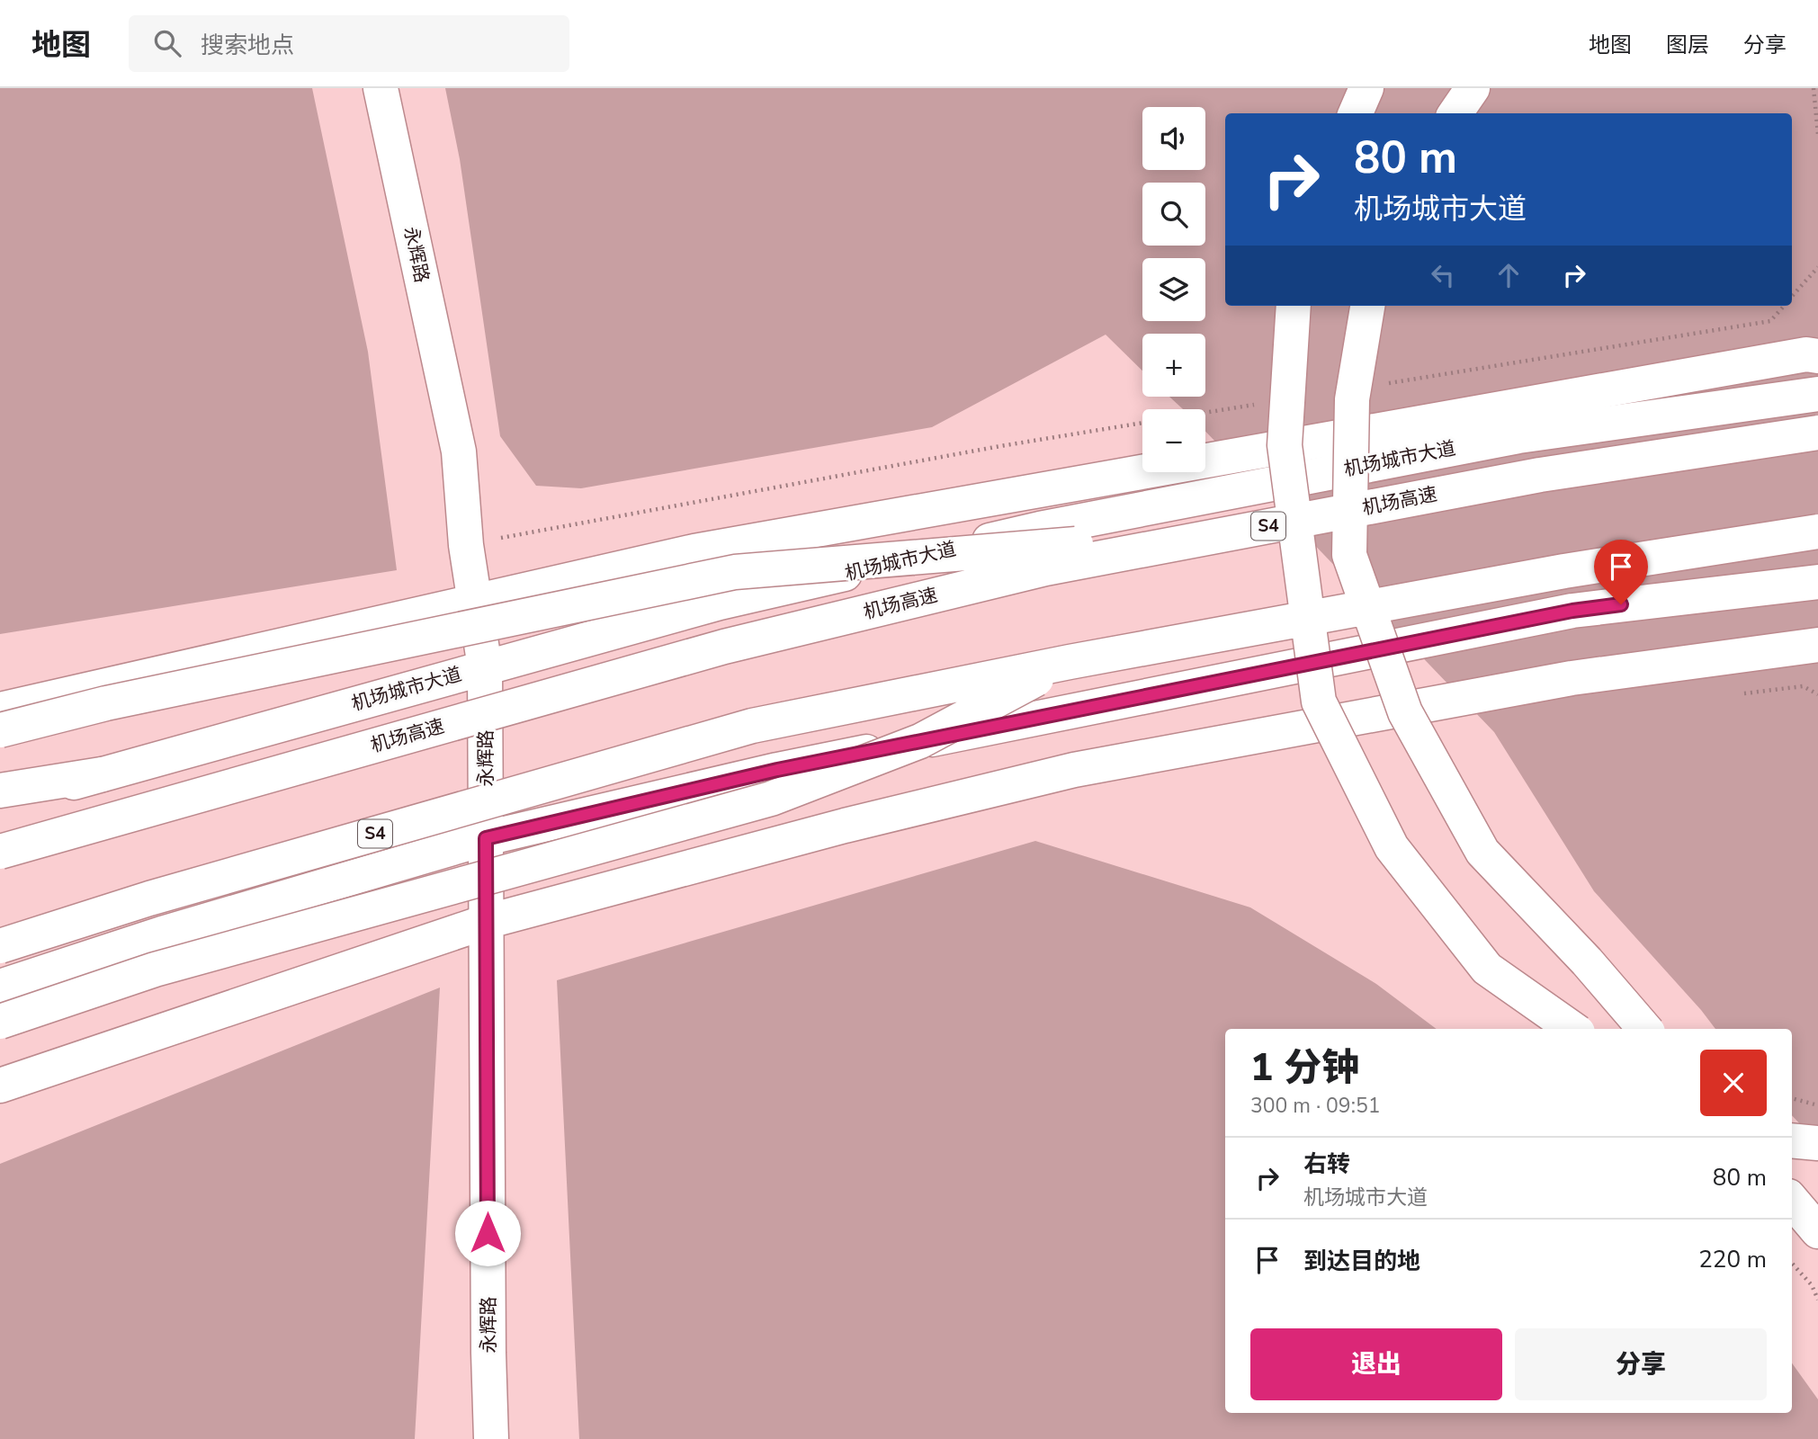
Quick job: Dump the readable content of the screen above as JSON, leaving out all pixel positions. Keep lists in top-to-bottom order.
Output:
{
  "streets": {
    "main road": [
      "永辉路",
      "机场城市大道",
      "机场高速",
      "S4"
    ]
  },
  "crossings": [
    ["永辉路", "机场城市大道"]
  ],
  "page": {
    "header": "地图",
    "search": "搜索地点",
    "nav": ["地图", "图层", "分享"],
    "map_buttons": ["+", "−"],
    "turn": ["80 m", "机场城市大道"],
    "heading": ["1 分钟", "300 m · 09:51"],
    "list": [
      {
        "name": "右转",
        "note": "机场城市大道",
        "value": "80 m"
      },
      {
        "name": "到达目的地",
        "value": "220 m"
      }
    ],
    "buttons": ["退出", "分享"]
  }
}
